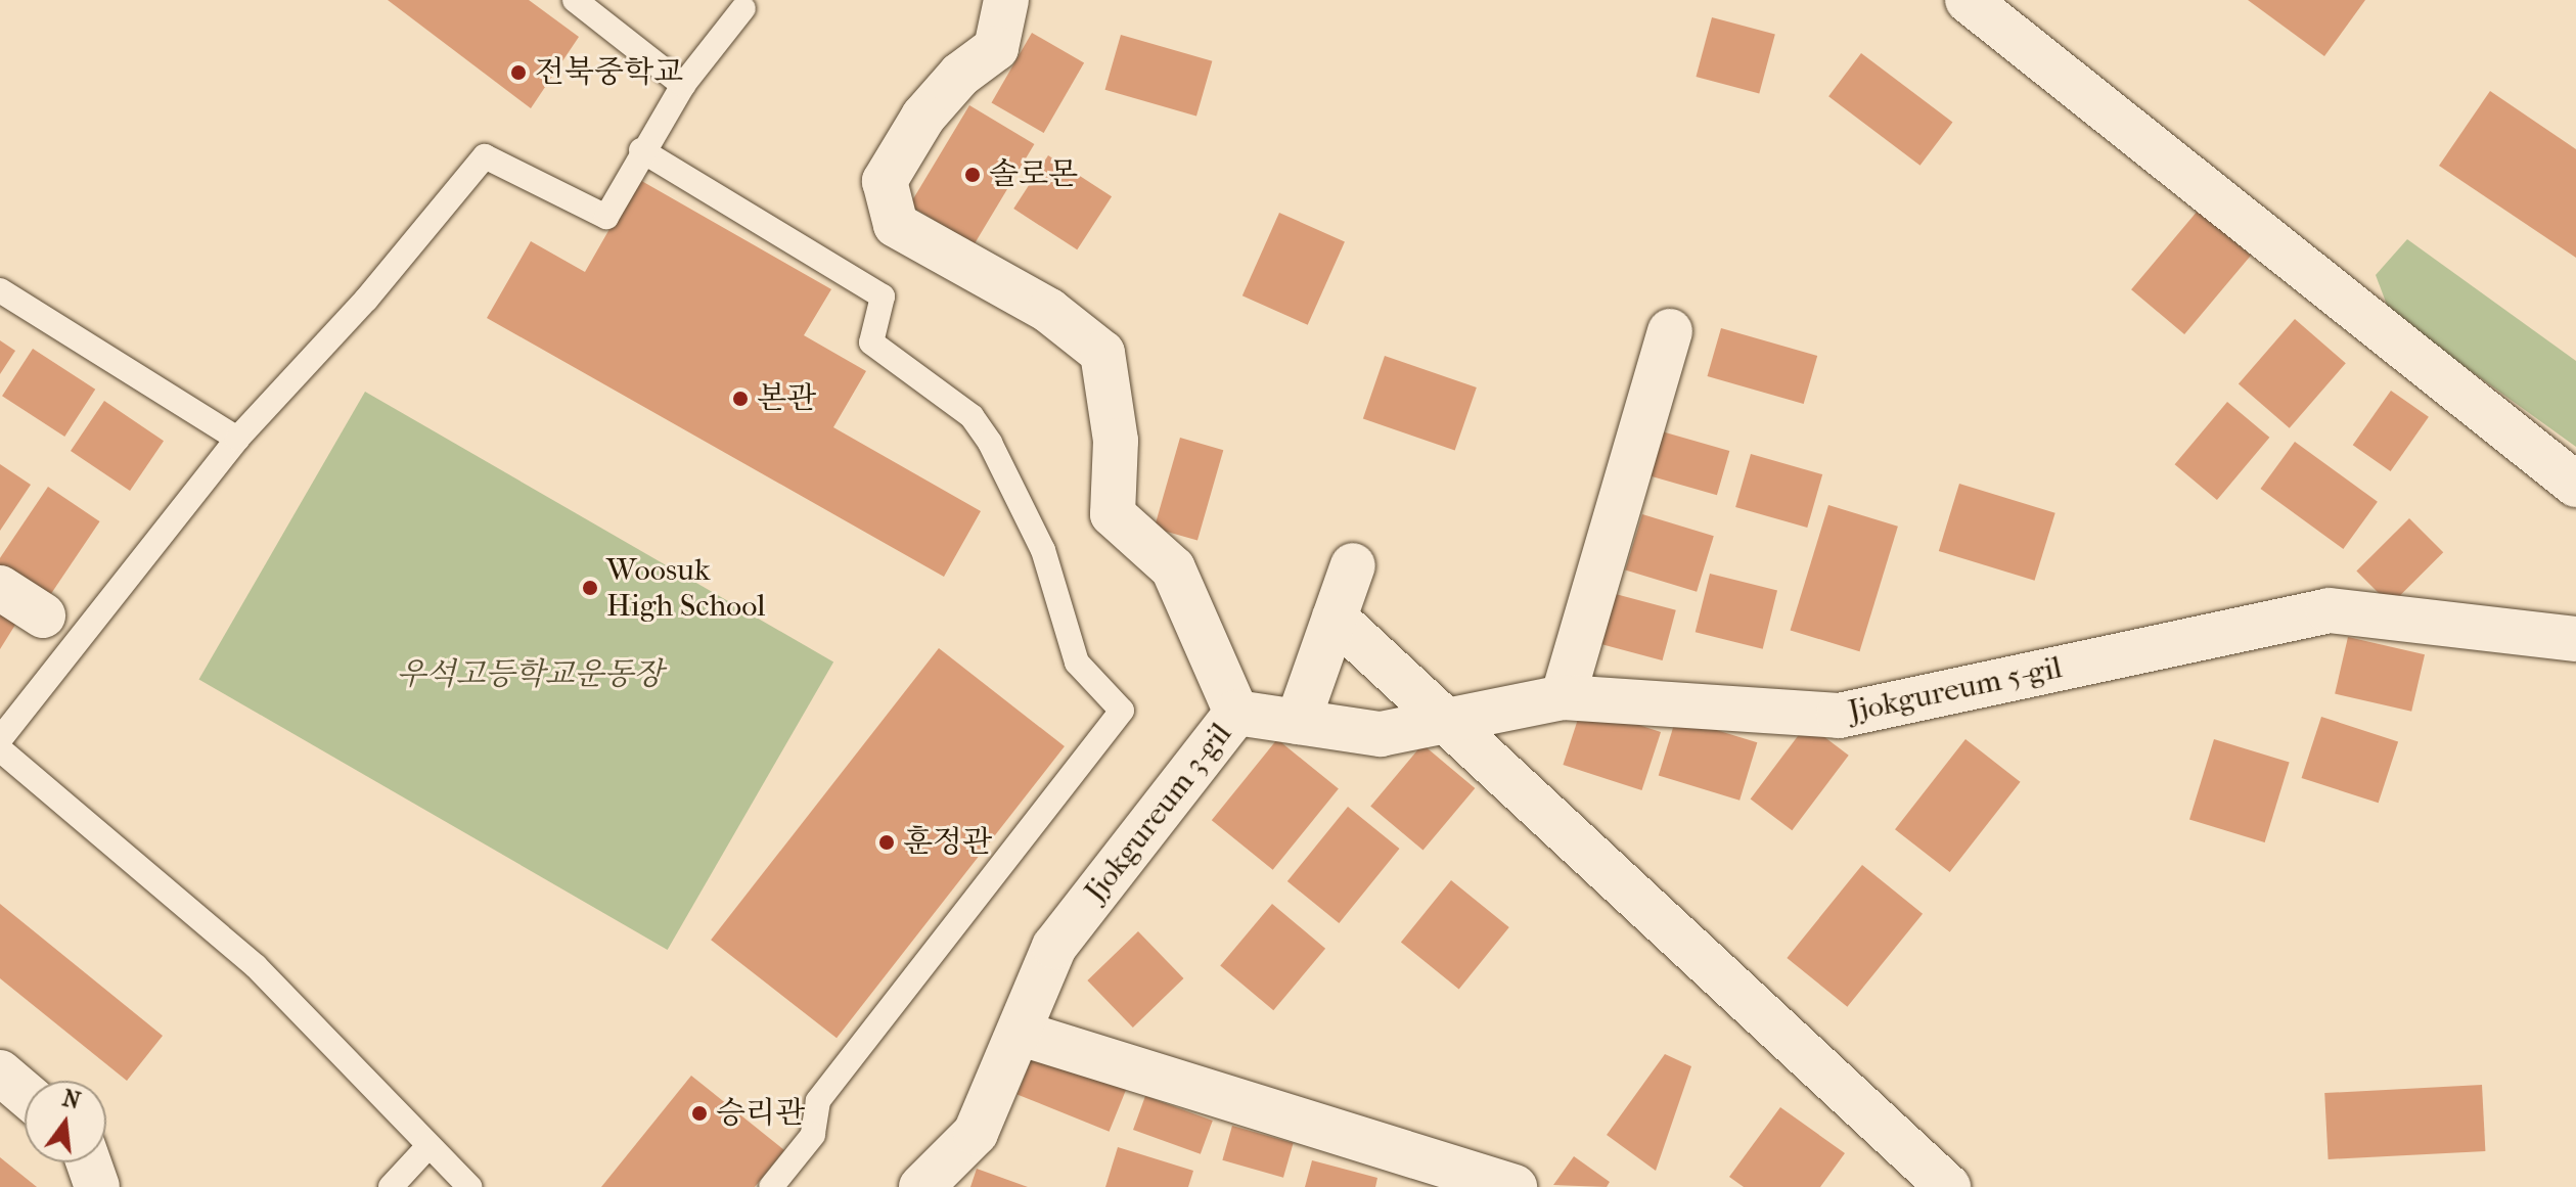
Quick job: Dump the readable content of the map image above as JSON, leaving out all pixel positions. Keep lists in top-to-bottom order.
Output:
{
  "streets": {
    "street": ["Jjokgureum 5-gil", "Jjokgureum 3-gil"]
  },
  "crossings": [
    ["Jjokgureum 5-gil", "Jjokgureum 3-gil"]
  ],
  "parks": ["우석고등학교운동장"],
  "places": [
    "전북중학교",
    "솔로몬",
    "본관",
    "Woosuk High School",
    "훈정관",
    "승리관"
  ],
  "north": "top"
}
